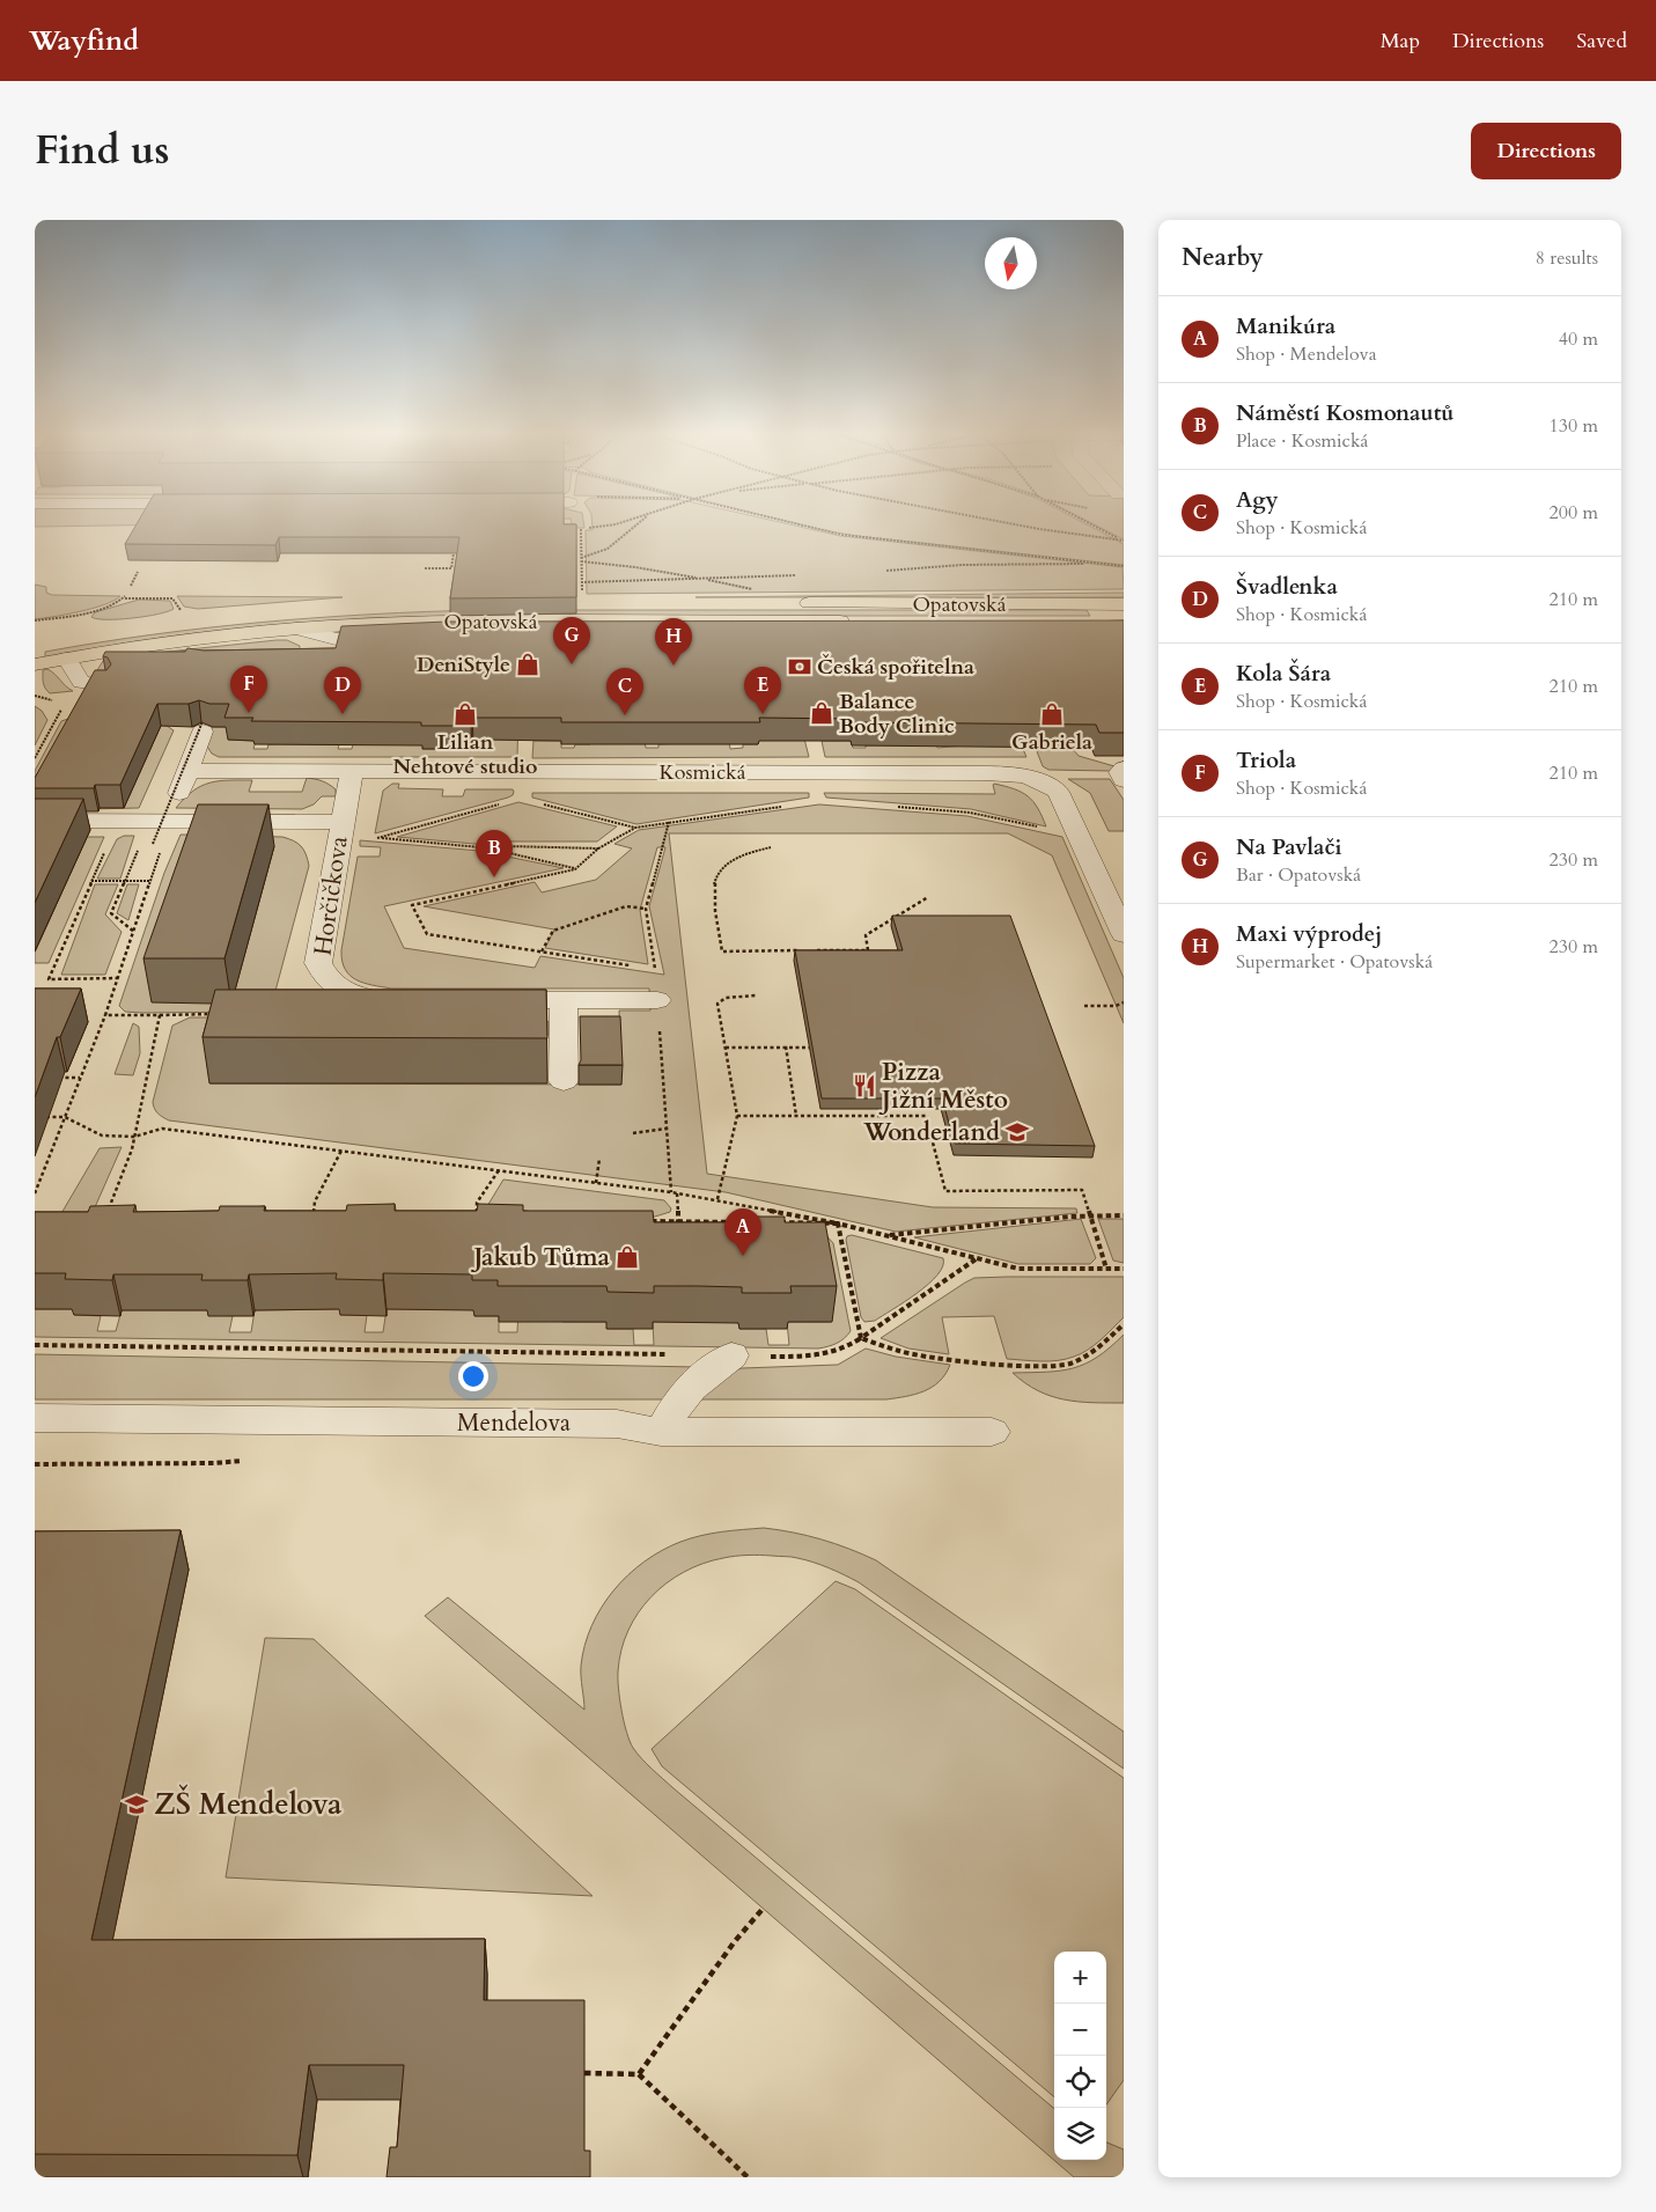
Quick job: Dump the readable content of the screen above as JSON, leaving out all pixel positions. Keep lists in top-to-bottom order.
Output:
{
  "streets": {
    "main road": ["Opatovská"],
    "street": ["Kosmická", "Horčičkova", "Mendelova"]
  },
  "crossings": [
    ["Kosmická", "Horčičkova"]
  ],
  "places": {
    "shop": [
      "DeniStyle",
      "Balance Body Clinic",
      "Lilian Nehtové studio",
      "Gabriela",
      "Jakub Tůma"
    ],
    "bank": ["Česká spořitelna"],
    "restaurant": ["Pizza Jižní Město"],
    "school or university": ["Wonderland", "ZŠ Mendelova"]
  },
  "north": "bottom",
  "page": {
    "header": "Wayfind",
    "nav": ["Map", "Directions", "Saved"],
    "title": "Find us",
    "buttons": "Directions",
    "heading": ["Nearby", "8 results"],
    "list": [
      {
        "mark": "A",
        "name": "Manikúra",
        "note": "Shop · Mendelova",
        "value": "40 m"
      },
      {
        "mark": "B",
        "name": "Náměstí Kosmonautů",
        "note": "Place · Kosmická",
        "value": "130 m"
      },
      {
        "mark": "C",
        "name": "Agy",
        "note": "Shop · Kosmická",
        "value": "200 m"
      },
      {
        "mark": "D",
        "name": "Švadlenka",
        "note": "Shop · Kosmická",
        "value": "210 m"
      },
      {
        "mark": "E",
        "name": "Kola Šára",
        "note": "Shop · Kosmická",
        "value": "210 m"
      },
      {
        "mark": "F",
        "name": "Triola",
        "note": "Shop · Kosmická",
        "value": "210 m"
      },
      {
        "mark": "G",
        "name": "Na Pavlači",
        "note": "Bar · Opatovská",
        "value": "230 m"
      },
      {
        "mark": "H",
        "name": "Maxi výprodej",
        "note": "Supermarket · Opatovská",
        "value": "230 m"
      }
    ],
    "pins": [
      "G",
      "H",
      "F",
      "D",
      "E",
      "C",
      "B",
      "A"
    ],
    "map_buttons": ["+", "−"]
  }
}
